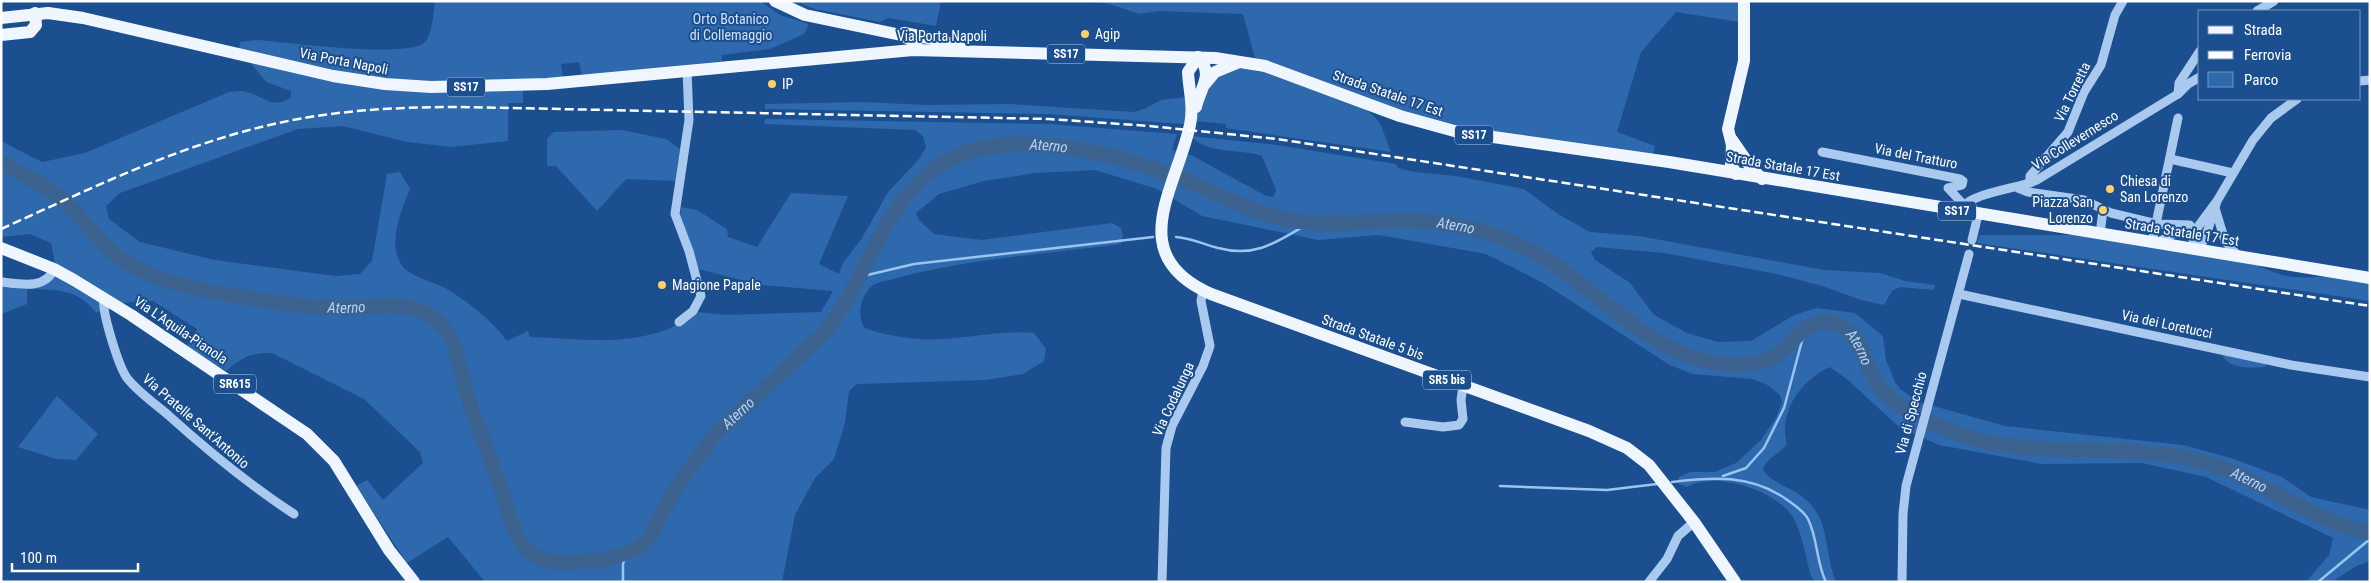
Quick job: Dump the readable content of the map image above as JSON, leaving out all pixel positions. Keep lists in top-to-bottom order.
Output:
{
  "streets": {
    "main road": [
      "Via Porta Napoli",
      "SS17",
      "Strada Statale 17 Est",
      "Via L'Aquila-Pianola",
      "Strada Statale 5 bis",
      "SR5 bis",
      "SR615"
    ],
    "street": [
      "Via Torretta",
      "Via Collevernesco",
      "Via del Tratturo",
      "Via dei Loretucci",
      "Via Codalunga",
      "Via di Specchio",
      "Via Pratelle Sant'Antonio"
    ]
  },
  "crossings": [
    ["Via Porta Napoli", "Strada Statale 17 Est"],
    ["Via Porta Napoli", "Strada Statale 5 bis"],
    ["Via Torretta", "Via Collevernesco"],
    ["Strada Statale 17 Est", "Via Collevernesco"],
    ["Strada Statale 17 Est", "Via del Tratturo"],
    ["Strada Statale 17 Est", "Strada Statale 5 bis"],
    ["Via Collevernesco", "Via del Tratturo"],
    ["Via dei Loretucci", "Via di Specchio"],
    ["Via L'Aquila-Pianola", "Via Pratelle Sant'Antonio"],
    ["Strada Statale 5 bis", "Via Codalunga"]
  ],
  "water": ["Aterno"],
  "parks": ["Orto Botanico di Collemaggio"],
  "places": [
    "Agip",
    "IP",
    "Chiesa di San Lorenzo",
    "Piazza San Lorenzo",
    "Magione Papale"
  ],
  "legend": ["Strada", "Ferrovia", "Parco"],
  "scale_bar": "100 m"
}
